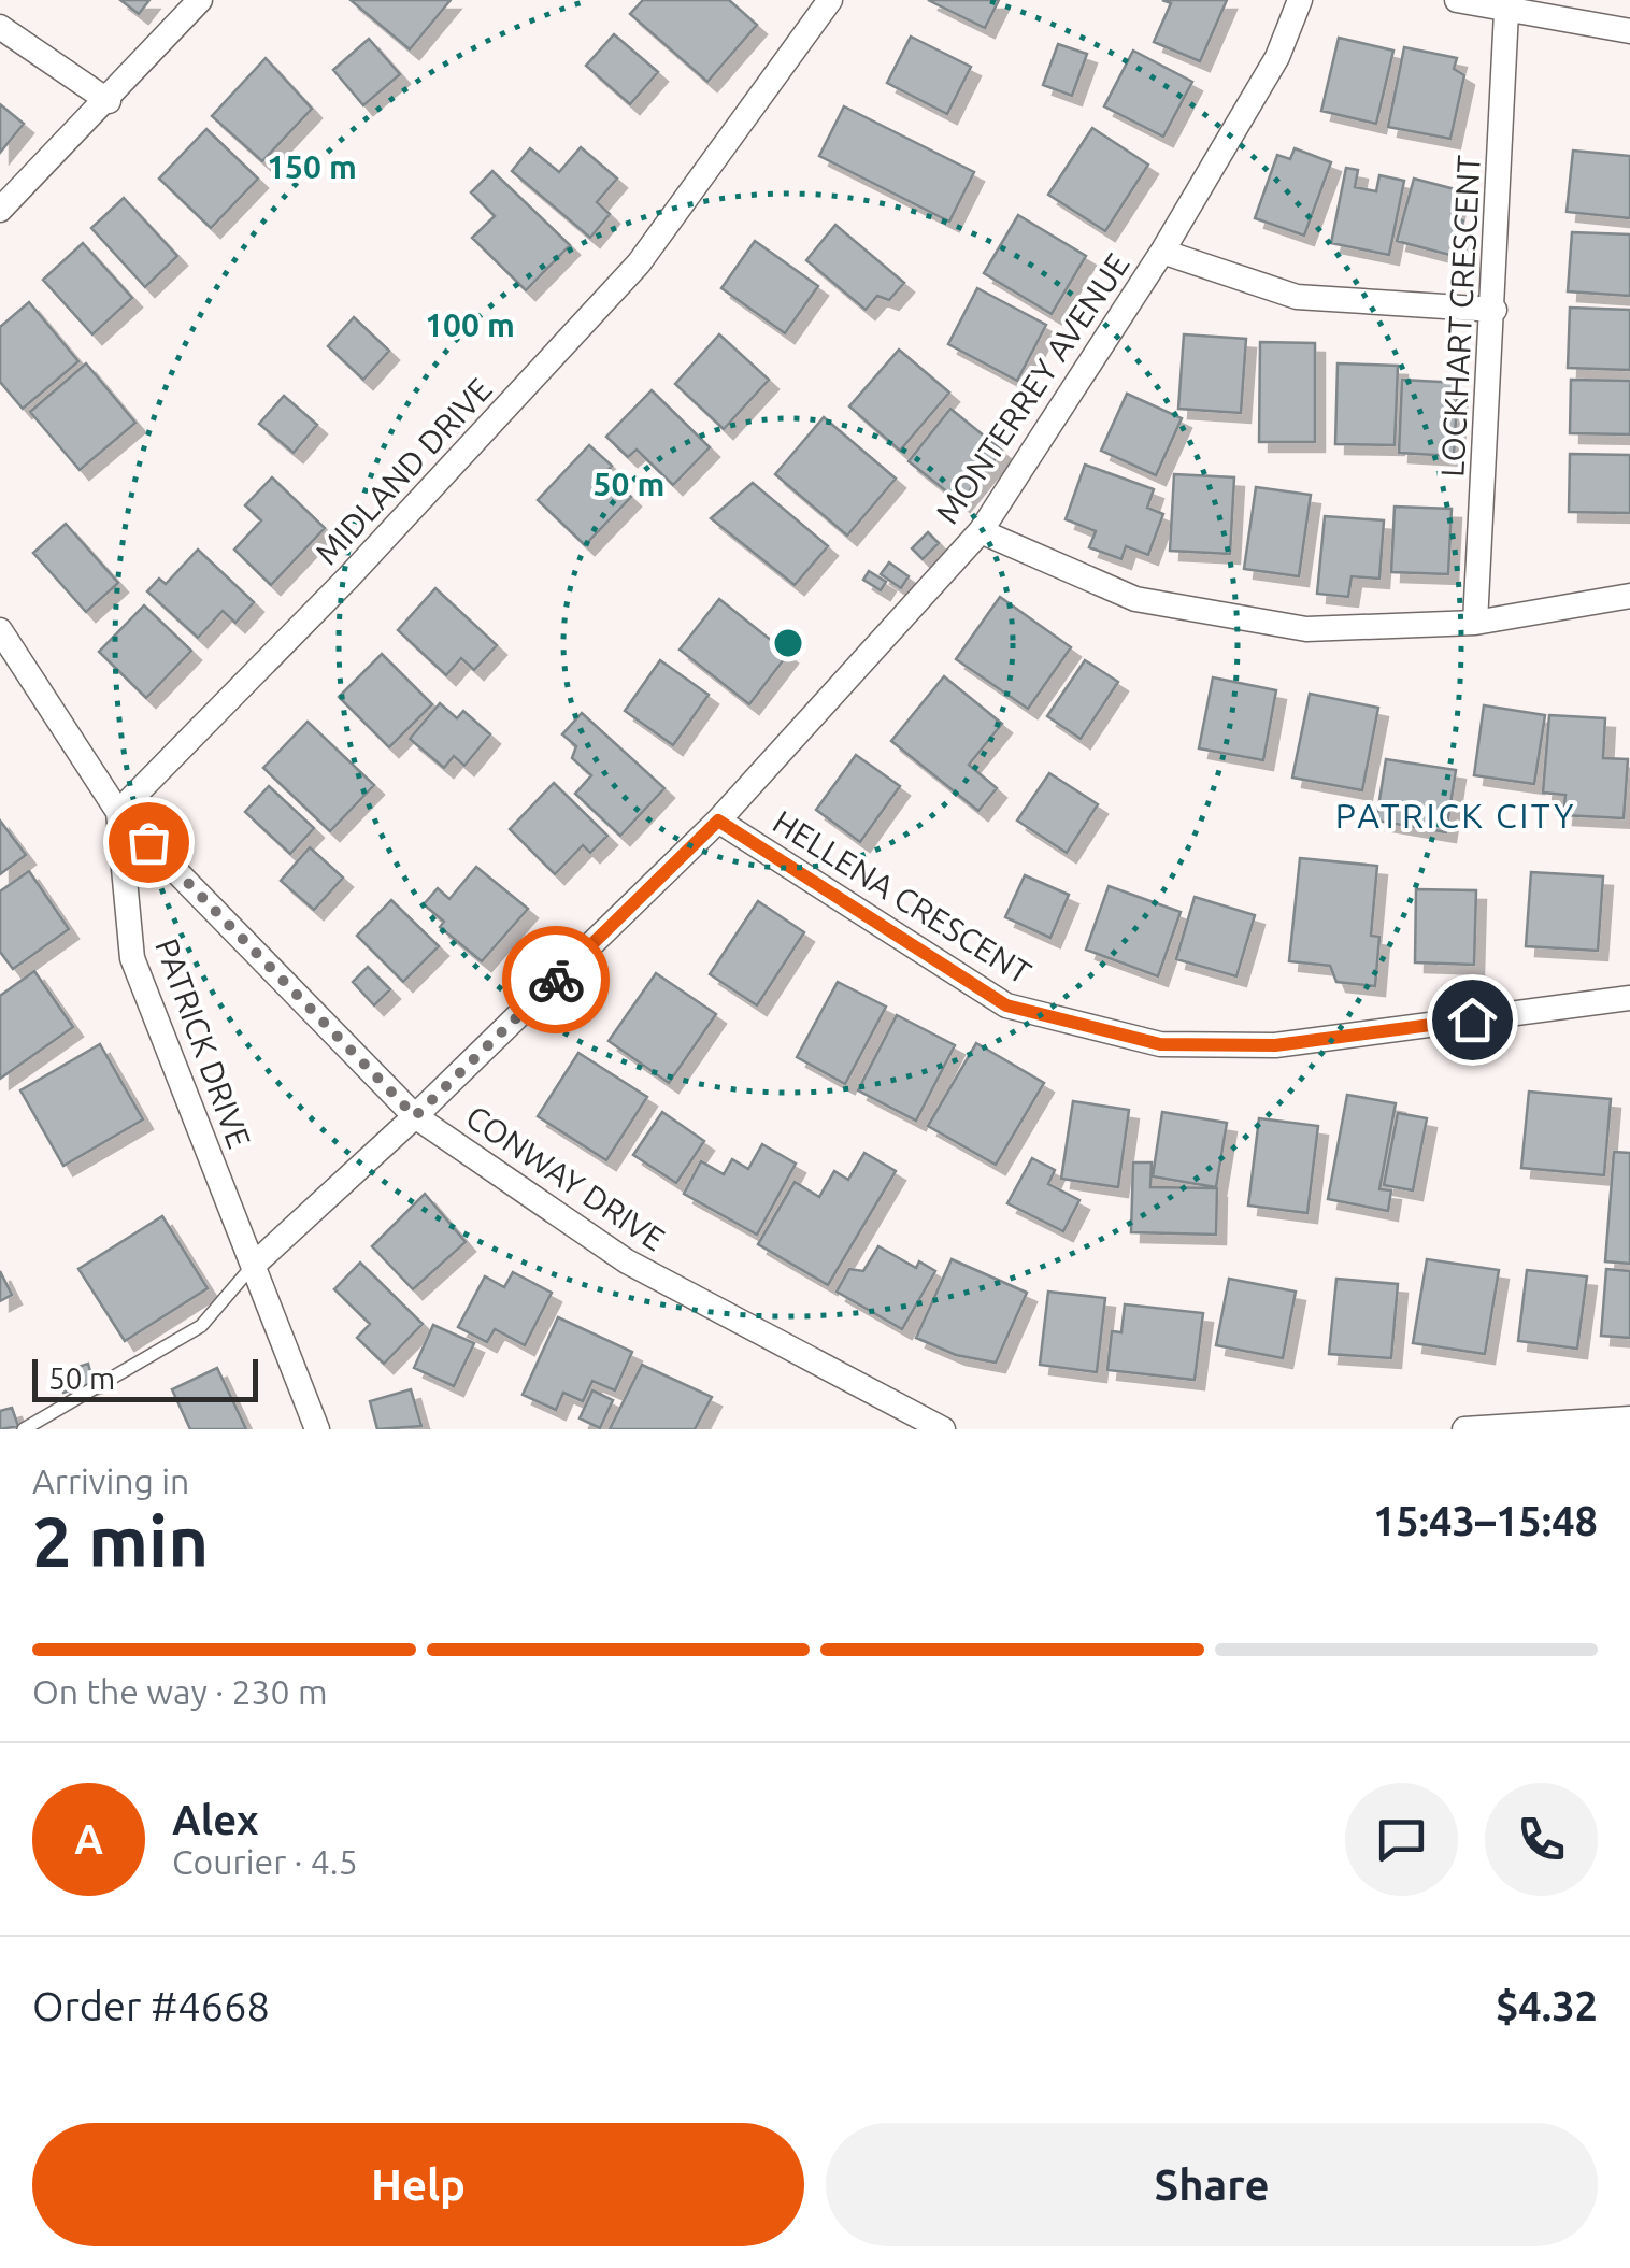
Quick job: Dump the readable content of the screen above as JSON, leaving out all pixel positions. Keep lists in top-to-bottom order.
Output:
{
  "streets": {
    "street": [
      "LOCKHART CRESCENT",
      "MONTERREY AVENUE",
      "MIDLAND DRIVE",
      "HELLENA CRESCENT",
      "PATRICK DRIVE",
      "CONWAY DRIVE"
    ]
  },
  "crossings": [
    ["MONTERREY AVENUE", "HELLENA CRESCENT"],
    ["MONTERREY AVENUE", "PATRICK DRIVE"],
    ["MONTERREY AVENUE", "CONWAY DRIVE"],
    ["MIDLAND DRIVE", "PATRICK DRIVE"],
    ["MIDLAND DRIVE", "CONWAY DRIVE"],
    ["PATRICK DRIVE", "CONWAY DRIVE"]
  ],
  "districts": ["PATRICK CITY"],
  "scale_bar": "50 m",
  "page": {
    "scale": "50 m",
    "heading": ["2 min", "Arriving in", "15:43–15:48"],
    "panel": [
      "Alex",
      "Courier · 4.5",
      "Order #4668",
      "$4.32"
    ],
    "bar": "On the way · 230 m",
    "round": "A",
    "buttons": ["Help", "Share"]
  },
  "rings": ["150 m", "100 m", "50 m"]
}
